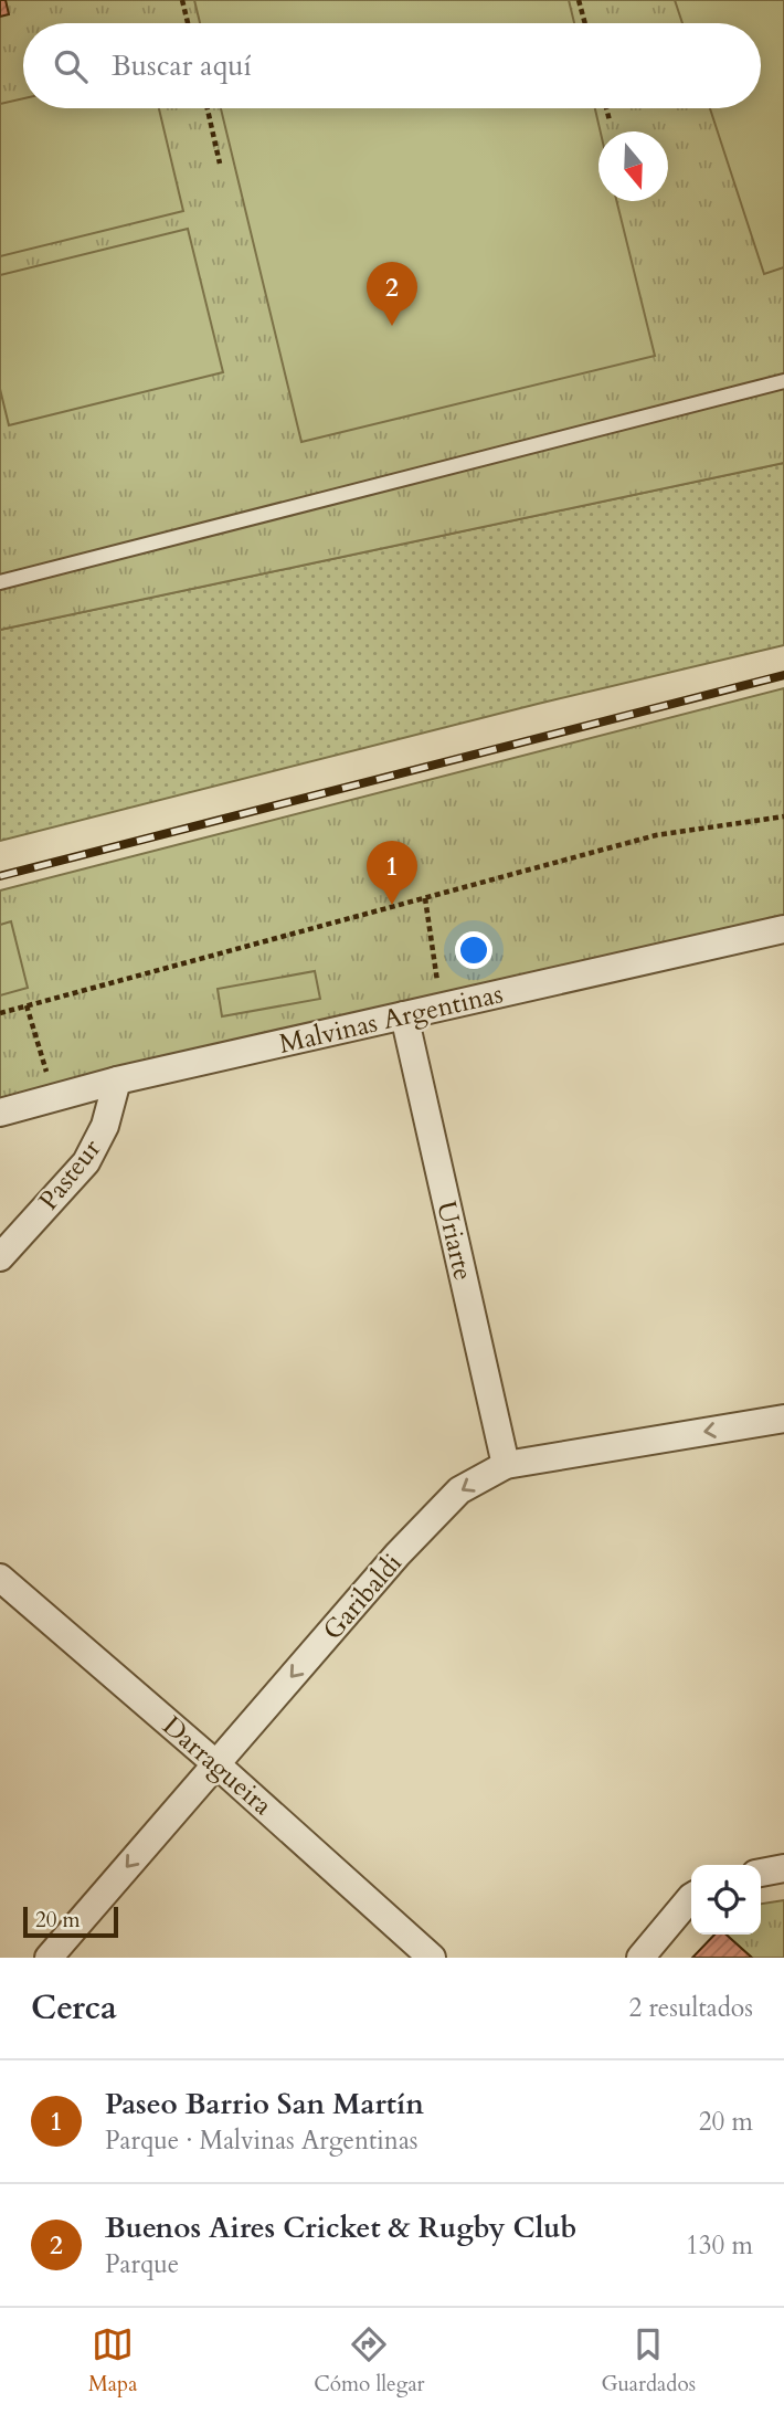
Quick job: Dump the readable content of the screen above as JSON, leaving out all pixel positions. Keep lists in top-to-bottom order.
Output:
{
  "streets": {
    "street": [
      "Malvinas Argentinas",
      "Pasteur",
      "Uriarte",
      "Garibaldi",
      "Darragueira"
    ]
  },
  "crossings": [
    ["Malvinas Argentinas", "Pasteur"],
    ["Malvinas Argentinas", "Uriarte"],
    ["Uriarte", "Garibaldi"],
    ["Garibaldi", "Darragueira"]
  ],
  "one_way": ["Garibaldi"],
  "scale_bar": "20 m",
  "north": "bottom",
  "page": {
    "search": "Buscar aquí",
    "pins": ["2", "1"],
    "scale": "20 m",
    "heading": ["Cerca", "2 resultados"],
    "list": [
      {
        "mark": "1",
        "name": "Paseo Barrio San Martín",
        "note": "Parque · Malvinas Argentinas",
        "value": "20 m"
      },
      {
        "mark": "2",
        "name": "Buenos Aires Cricket & Rugby Club",
        "note": "Parque",
        "value": "130 m"
      }
    ],
    "nav": ["Mapa", "Cómo llegar", "Guardados"]
  }
}
